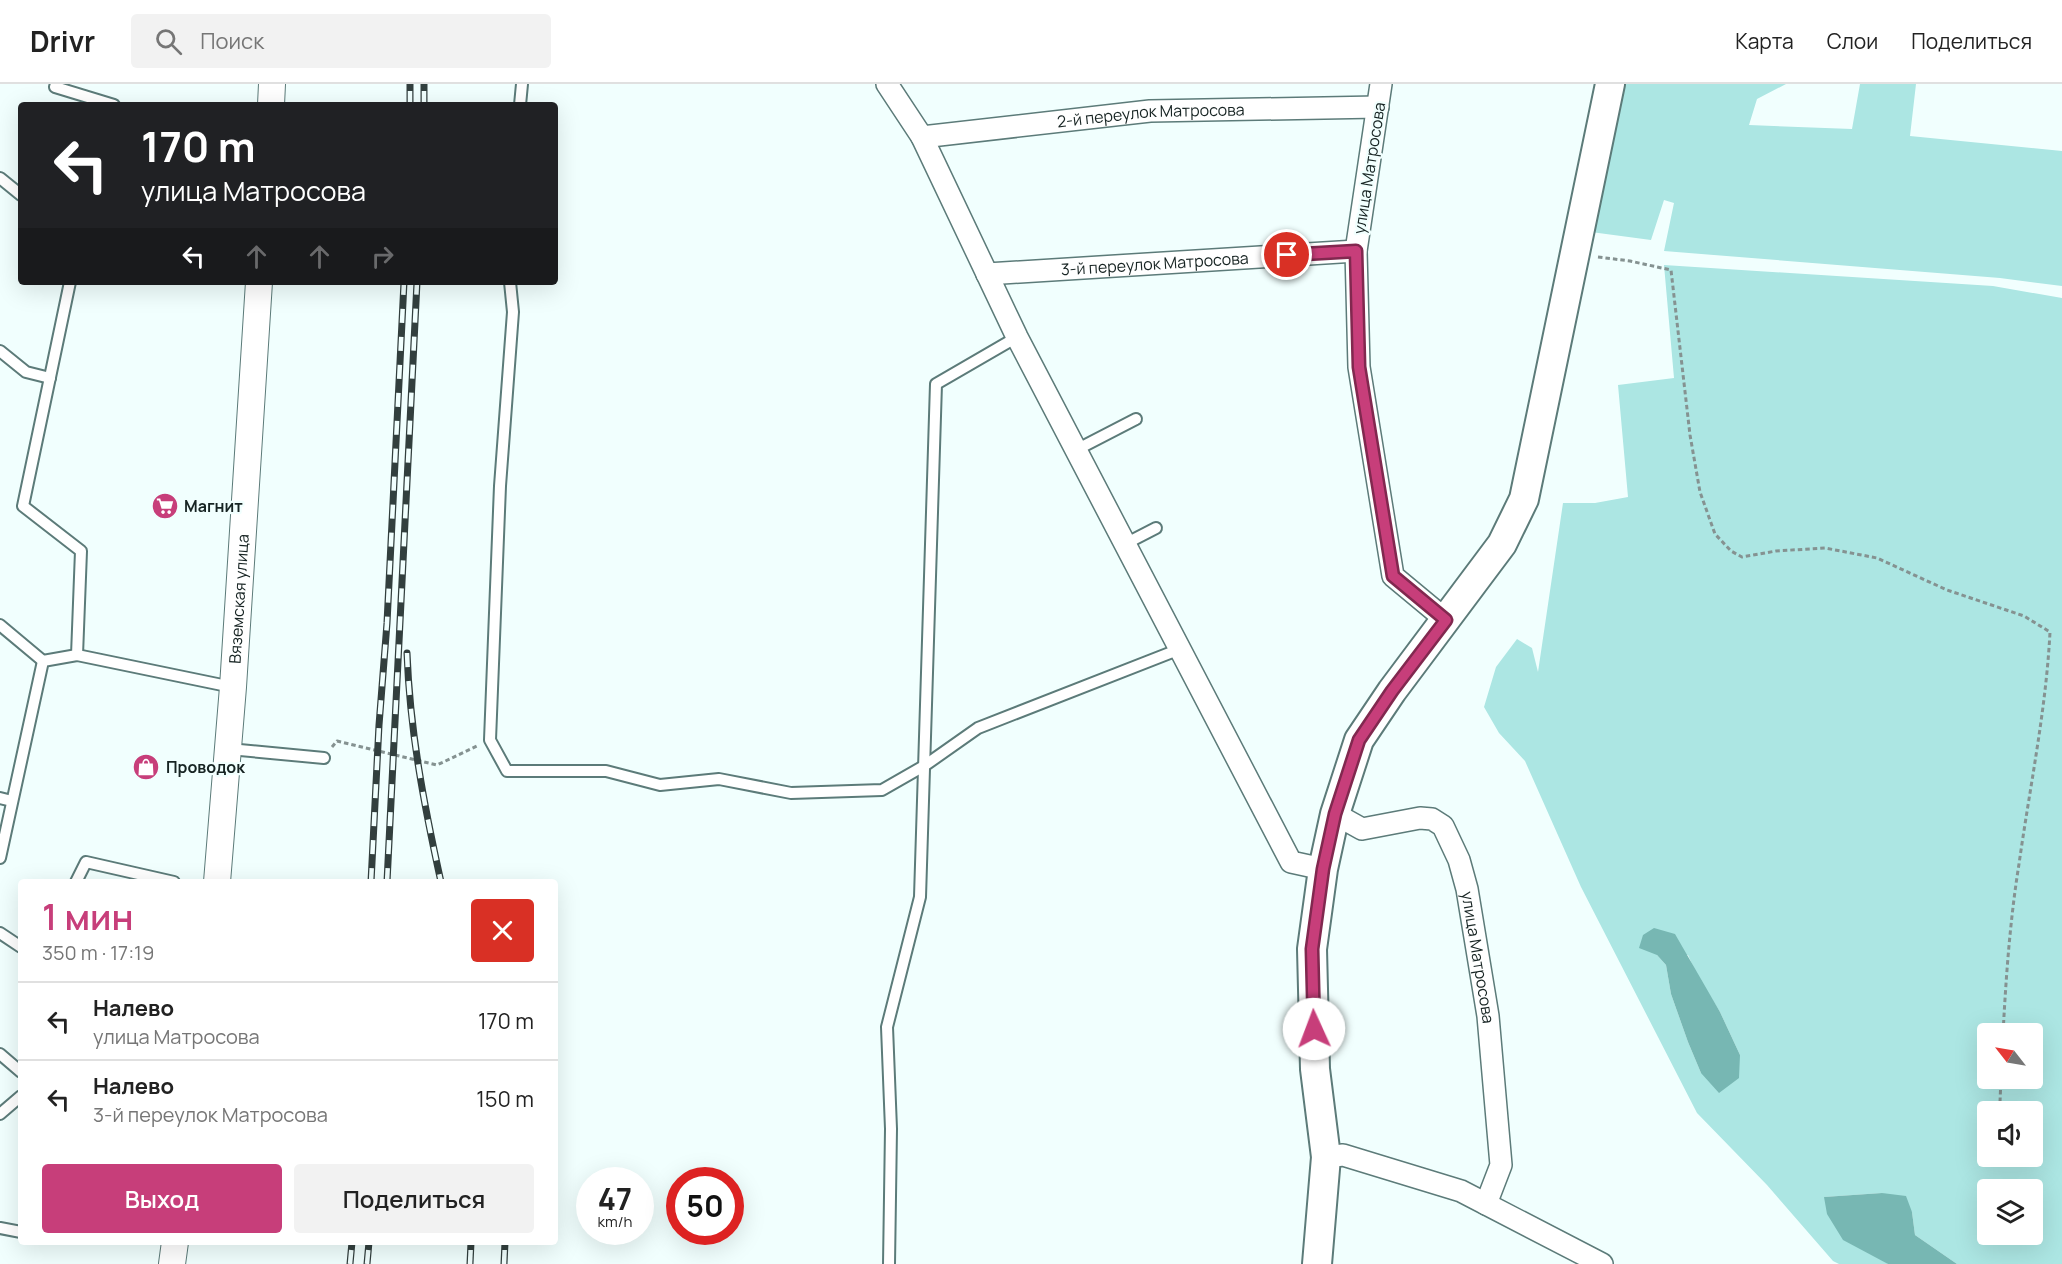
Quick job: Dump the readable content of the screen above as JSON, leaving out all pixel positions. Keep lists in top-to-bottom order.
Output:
{
  "streets": {
    "street": [
      "2-й переулок Матросова",
      "улица Матросова",
      "3-й переулок Матросова",
      "Вяземская улица"
    ]
  },
  "crossings": [
    ["2-й переулок Матросова", "улица Матросова"],
    ["улица Матросова", "3-й переулок Матросова"]
  ],
  "places": {
    "supermarket": ["Магнит"],
    "shop": ["Проводок"]
  },
  "north": "top left",
  "page": {
    "header": "Drivr",
    "search": "Поиск",
    "nav": ["Карта", "Слои", "Поделиться"],
    "turn": ["170 m", "улица Матросова"],
    "heading": ["1 мин", "350 m · 17:19"],
    "list": [
      {
        "name": "Налево",
        "note": "улица Матросова",
        "value": "170 m"
      },
      {
        "name": "Налево",
        "note": "3-й переулок Матросова",
        "value": "150 m"
      }
    ],
    "buttons": ["Выход", "Поделиться"],
    "speed": "47 km/h",
    "limit": "50"
  }
}
